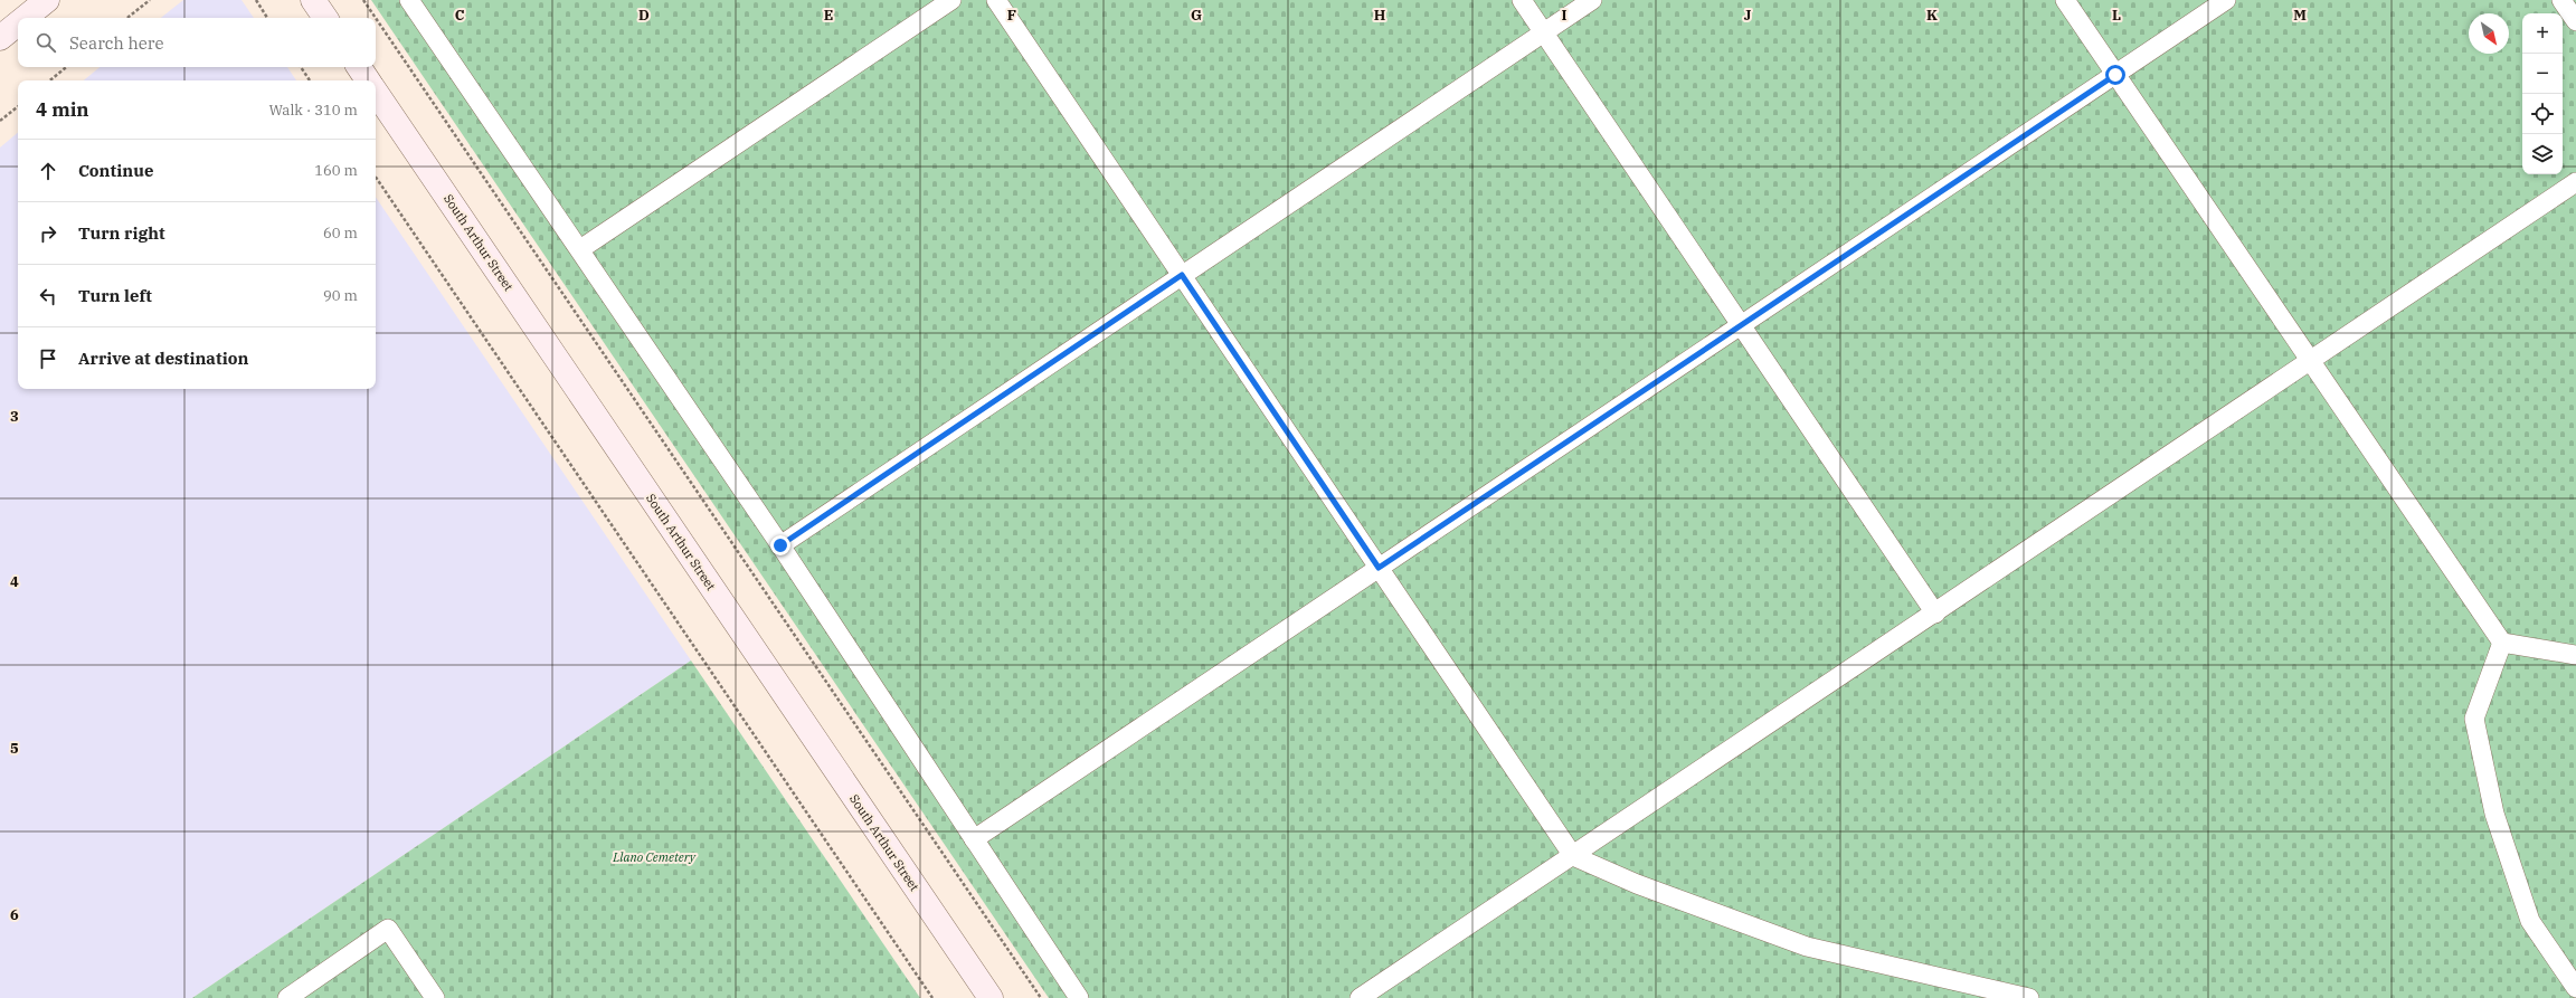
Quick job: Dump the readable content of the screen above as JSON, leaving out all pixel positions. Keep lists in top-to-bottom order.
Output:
{
  "streets": {
    "main road": ["South Arthur Street"]
  },
  "parks": ["Llano Cemetery"],
  "north": "bottom right",
  "page": {
    "map_buttons": ["+", "−"],
    "search": "Search here",
    "heading": ["4 min", "Walk · 310 m"],
    "list": [
      ["Continue", "160 m"],
      ["Turn right", "60 m"],
      ["Turn left", "90 m"],
      "Arrive at destination"
    ]
  },
  "grid": {
    "columns": [
      "C",
      "D",
      "E",
      "F",
      "G",
      "H",
      "I",
      "J",
      "K",
      "L",
      "M"
    ],
    "rows": [
      "3",
      "4",
      "5",
      "6"
    ]
  }
}
